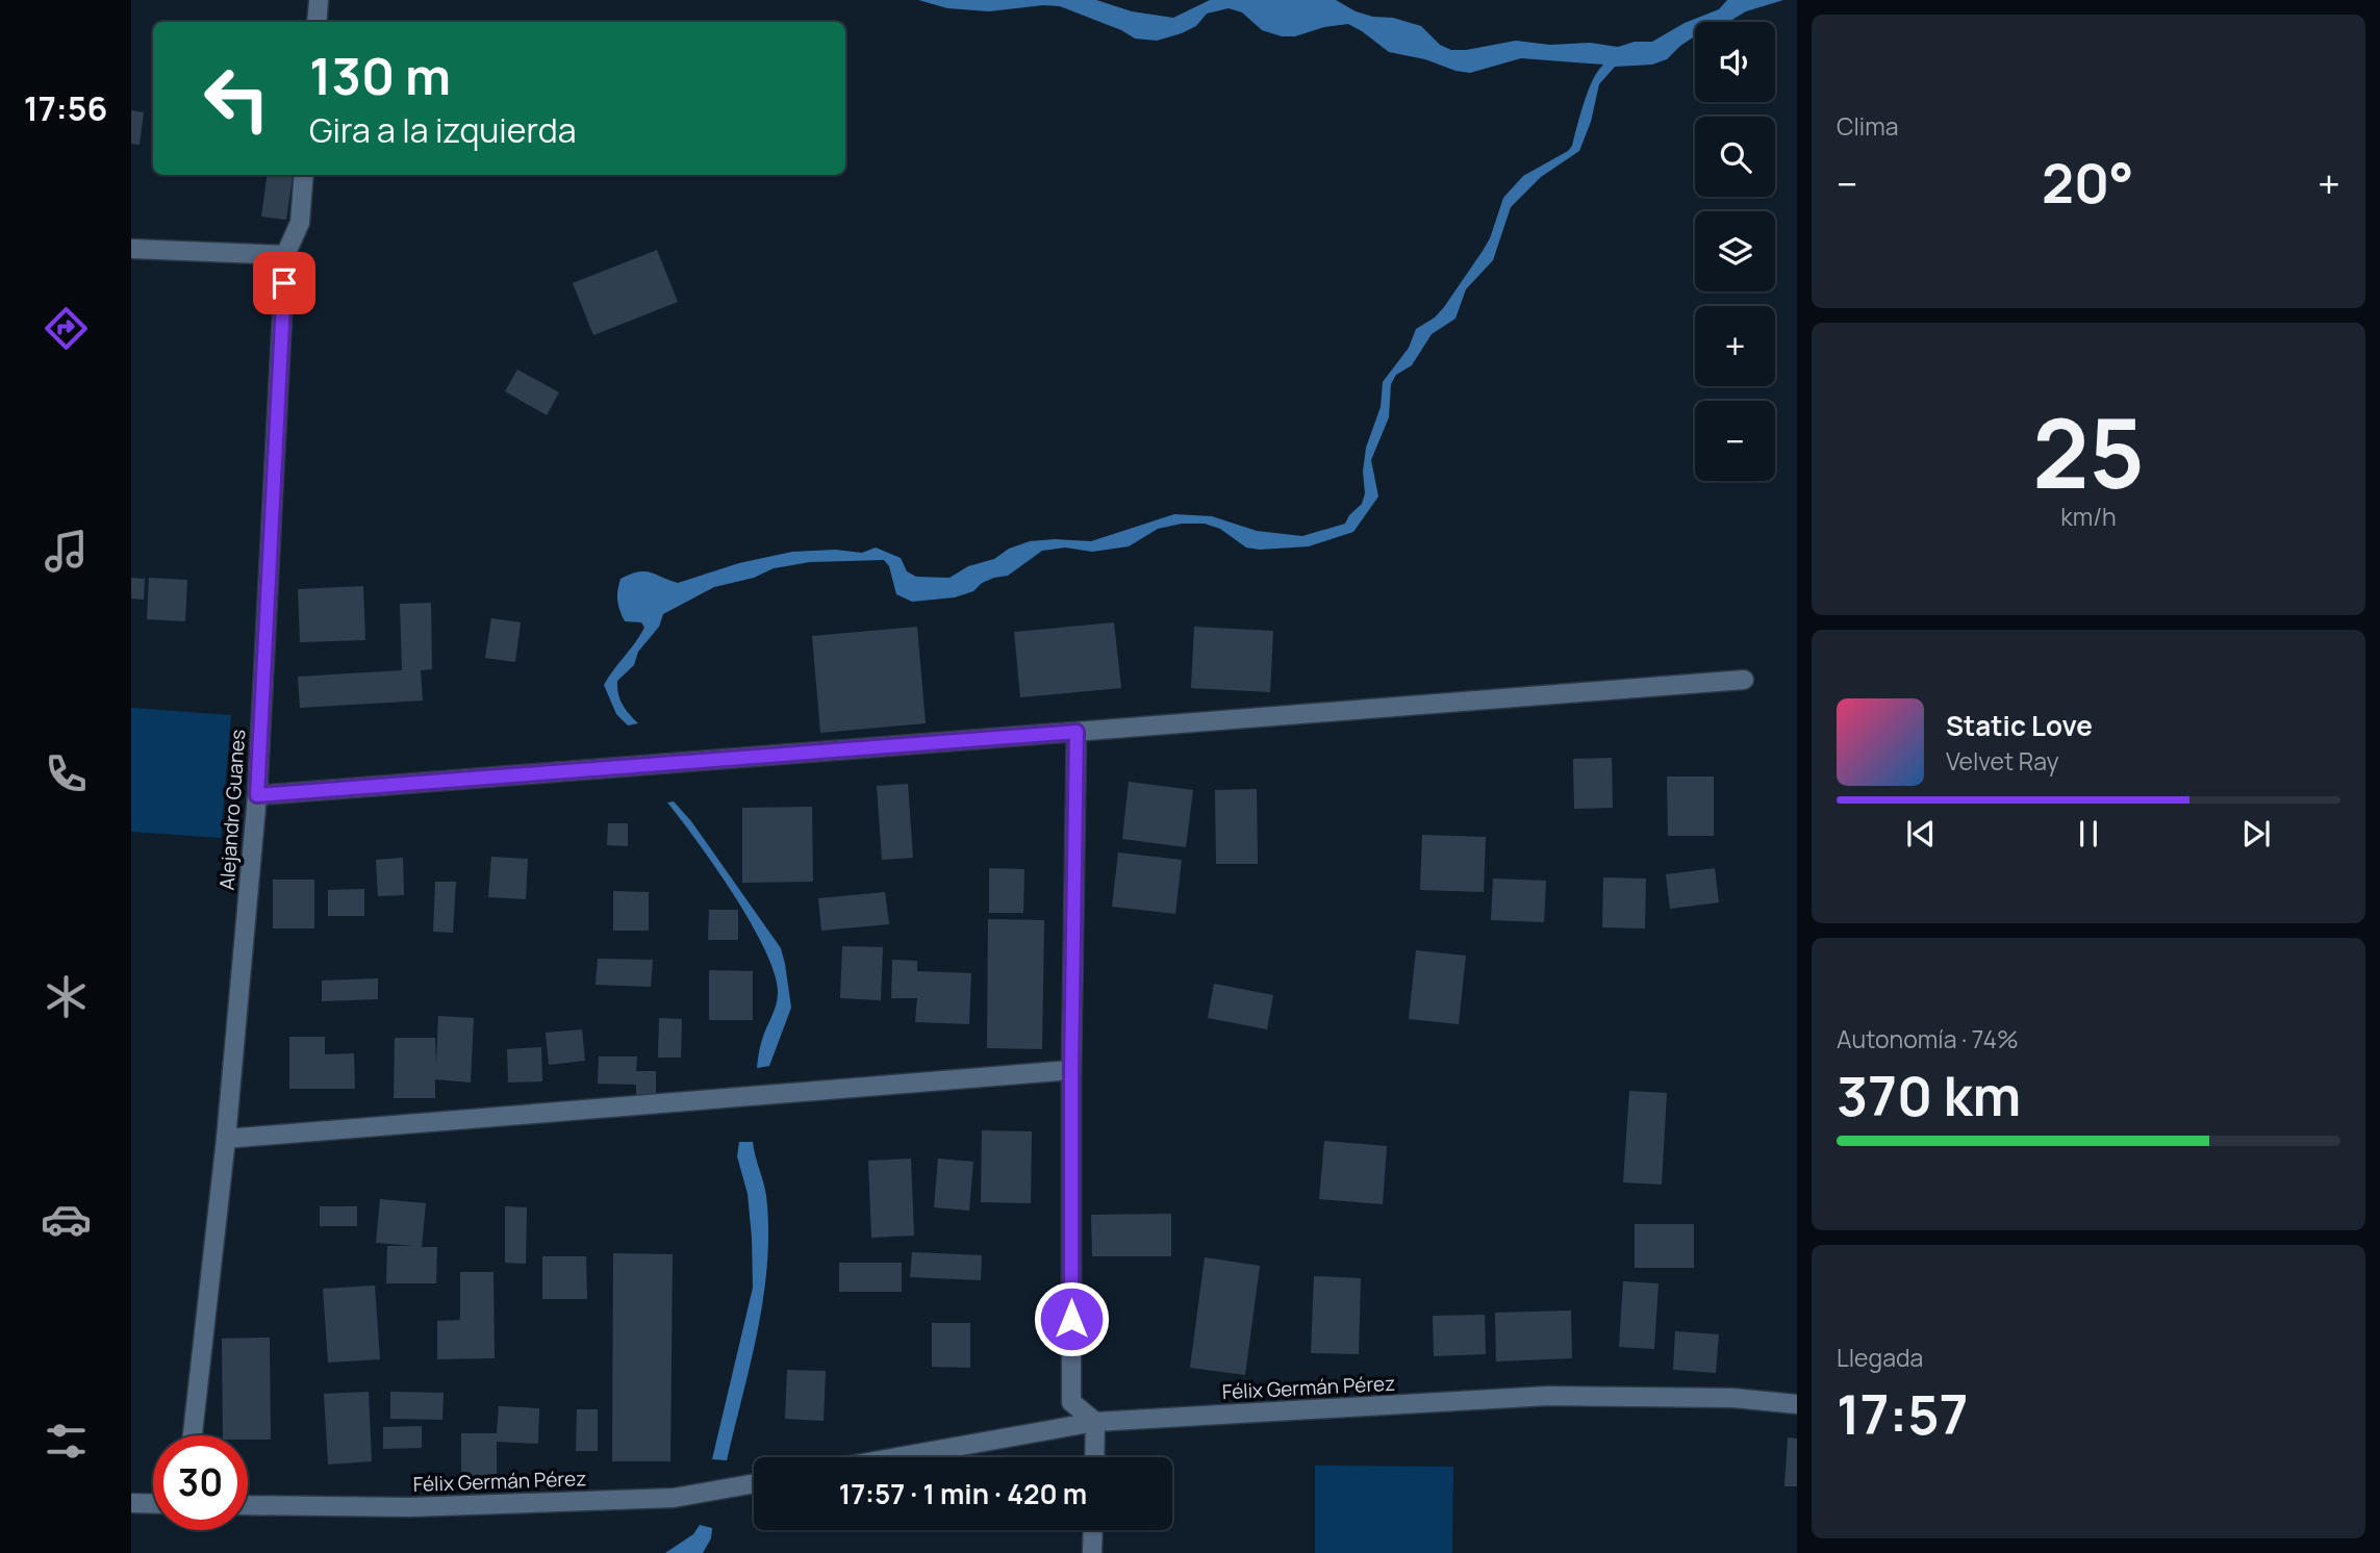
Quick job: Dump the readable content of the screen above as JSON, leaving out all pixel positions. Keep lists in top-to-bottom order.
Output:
{
  "streets": {
    "street": ["Alejandro Guanes", "Félix Germán Pérez"]
  },
  "page": {
    "tabs": "17:56",
    "tile": [
      "Clima",
      ["25", "km/h"],
      ["Autonomía · 74%", "370 km"],
      ["Llegada", "17:57"]
    ],
    "map_buttons": ["+", "−"],
    "turn": ["130 m", "Gira a la izquierda"],
    "heat": ["−", "20°", "+"],
    "song": ["Static Love", "Velvet Ray"],
    "limit": "30",
    "trip": "17:57 · 1 min · 420 m"
  }
}
